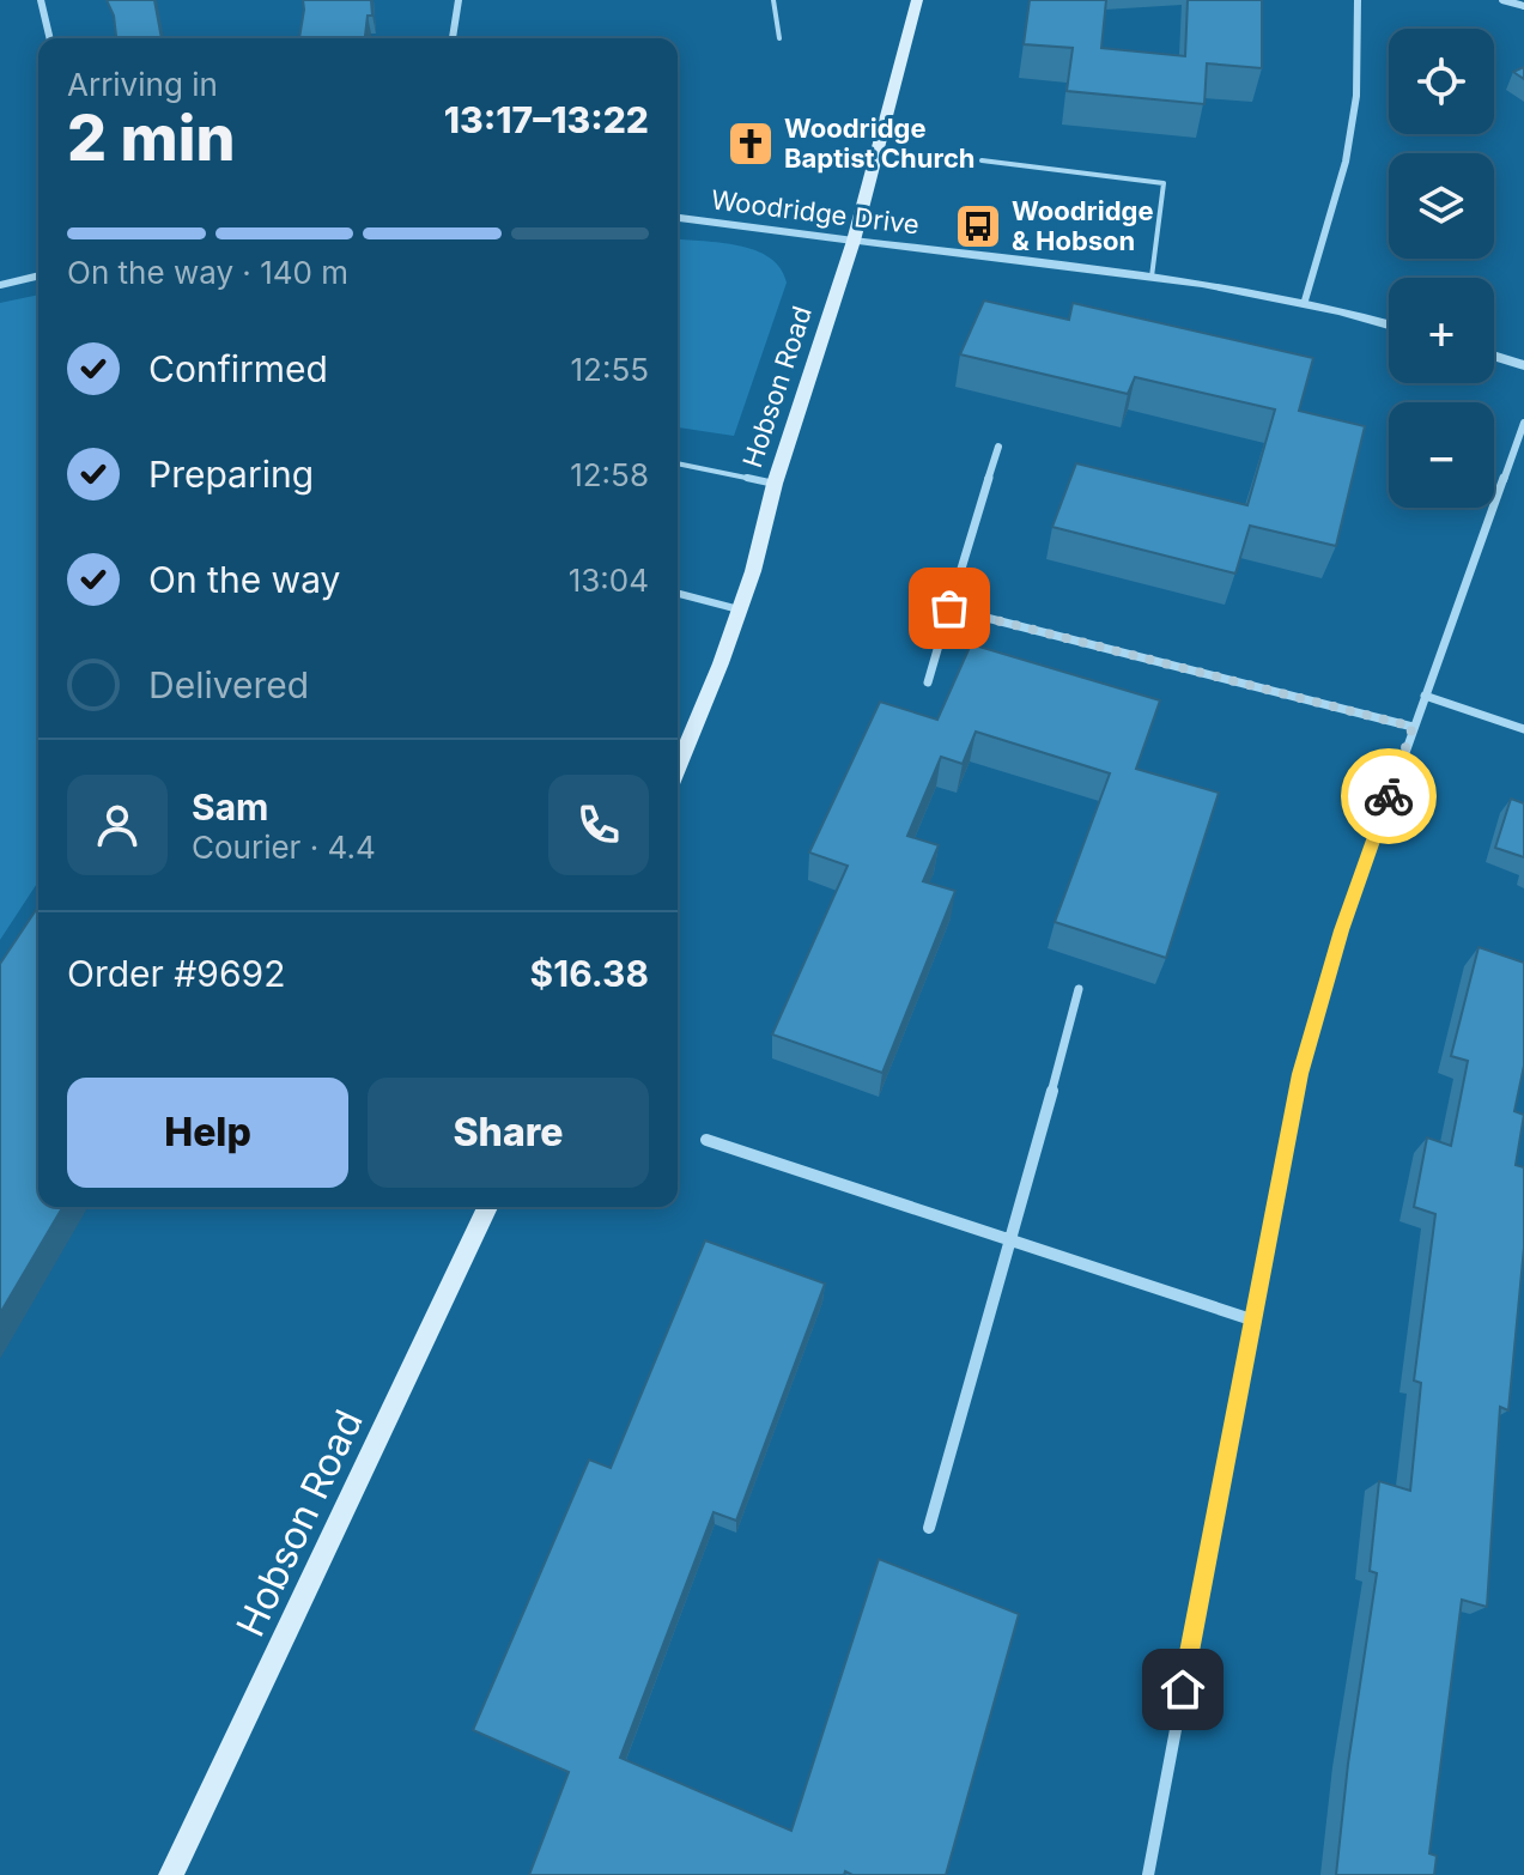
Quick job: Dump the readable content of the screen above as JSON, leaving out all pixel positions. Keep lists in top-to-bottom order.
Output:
{
  "streets": {
    "main road": ["Hobson Road"],
    "street": ["Woodridge Drive"]
  },
  "crossings": [
    ["Woodridge Drive", "Hobson Road"]
  ],
  "places": {
    "church": ["Woodridge Baptist Church"],
    "bus stop": ["Woodridge & Hobson"]
  },
  "page": {
    "map_buttons": ["+", "−"],
    "heading": ["2 min", "Arriving in", "13:17–13:22"],
    "panel": [
      "Sam",
      "Courier · 4.4",
      "Order #9692",
      "$16.38"
    ],
    "bar": "On the way · 140 m",
    "list": [
      ["Confirmed", "12:55"],
      ["Preparing", "12:58"],
      ["On the way", "13:04"],
      "Delivered"
    ],
    "buttons": ["Help", "Share"]
  }
}
